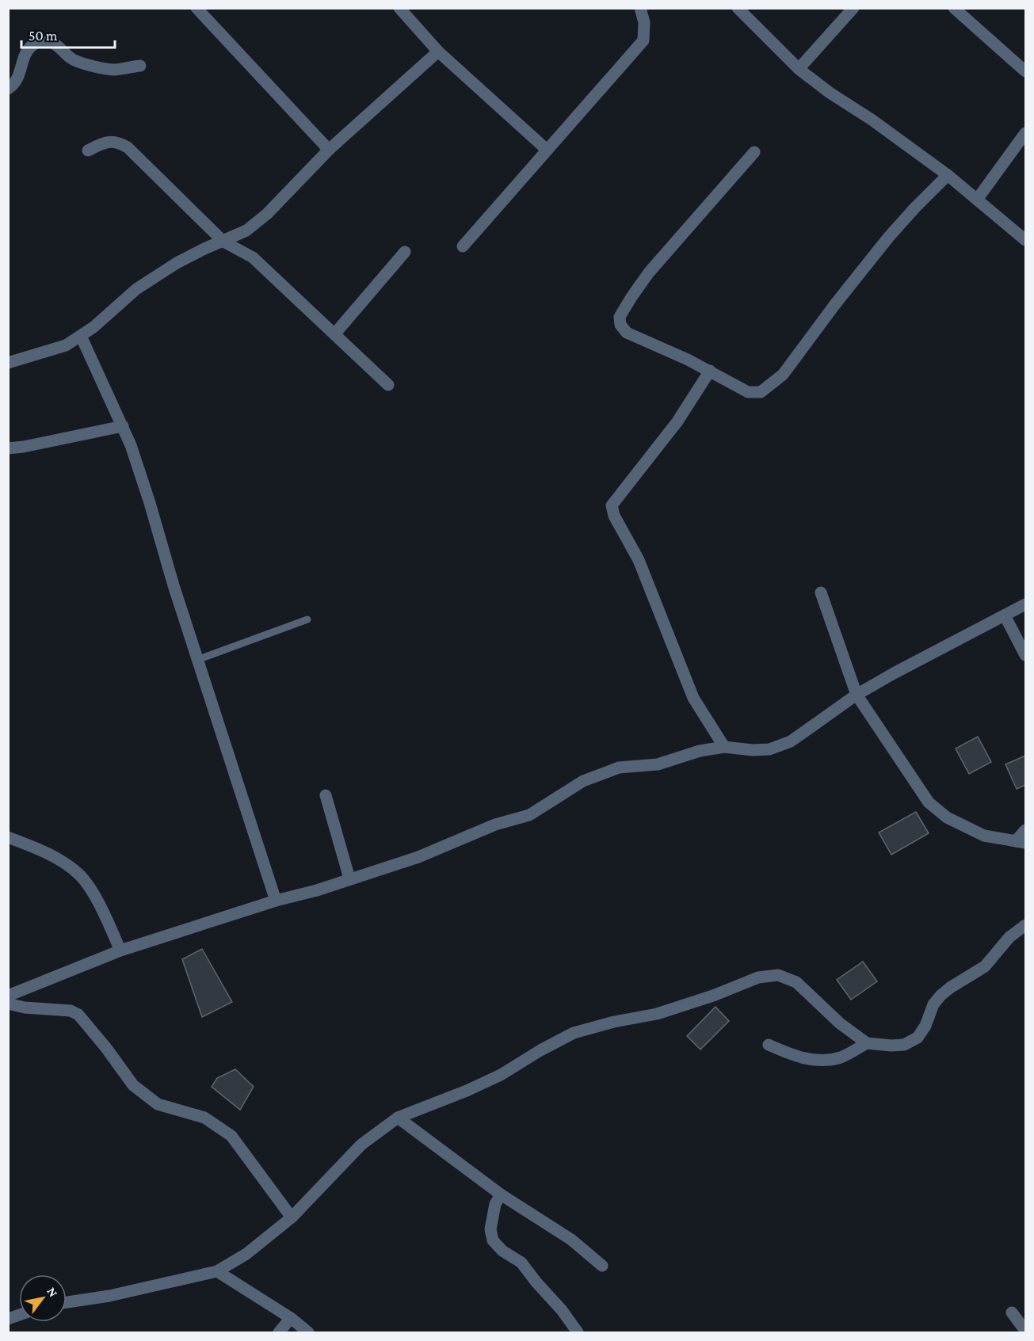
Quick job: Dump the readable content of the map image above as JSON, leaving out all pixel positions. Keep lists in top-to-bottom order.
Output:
{
  "scale_bar": "50 m",
  "north": "top right"
}
